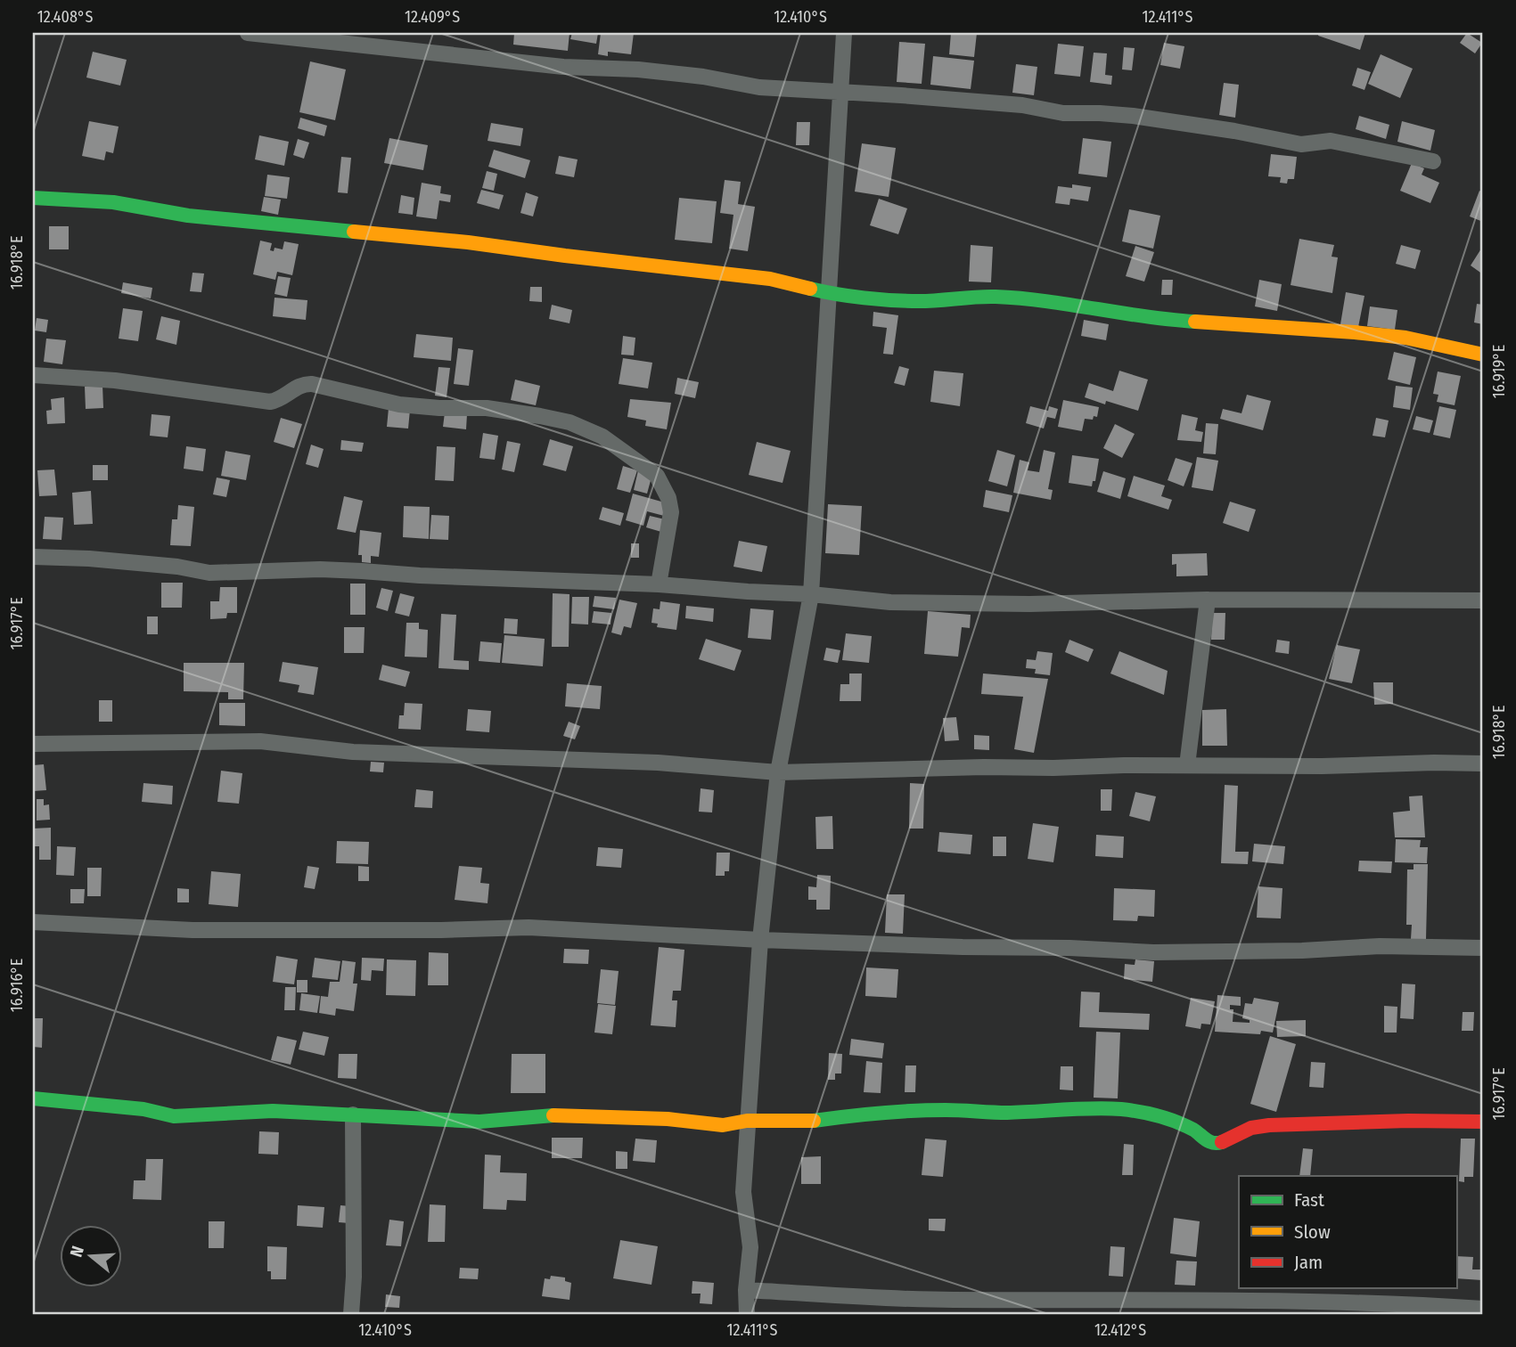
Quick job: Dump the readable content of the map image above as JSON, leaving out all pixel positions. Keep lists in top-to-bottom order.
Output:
{
  "legend": ["Fast", "Slow", "Jam"],
  "north": "left",
  "coordinates": [
    "12.408°S",
    "12.409°S",
    "12.410°S",
    "12.411°S",
    "16.918°E",
    "16.919°E",
    "16.917°E",
    "16.916°E",
    "12.412°S"
  ]
}
